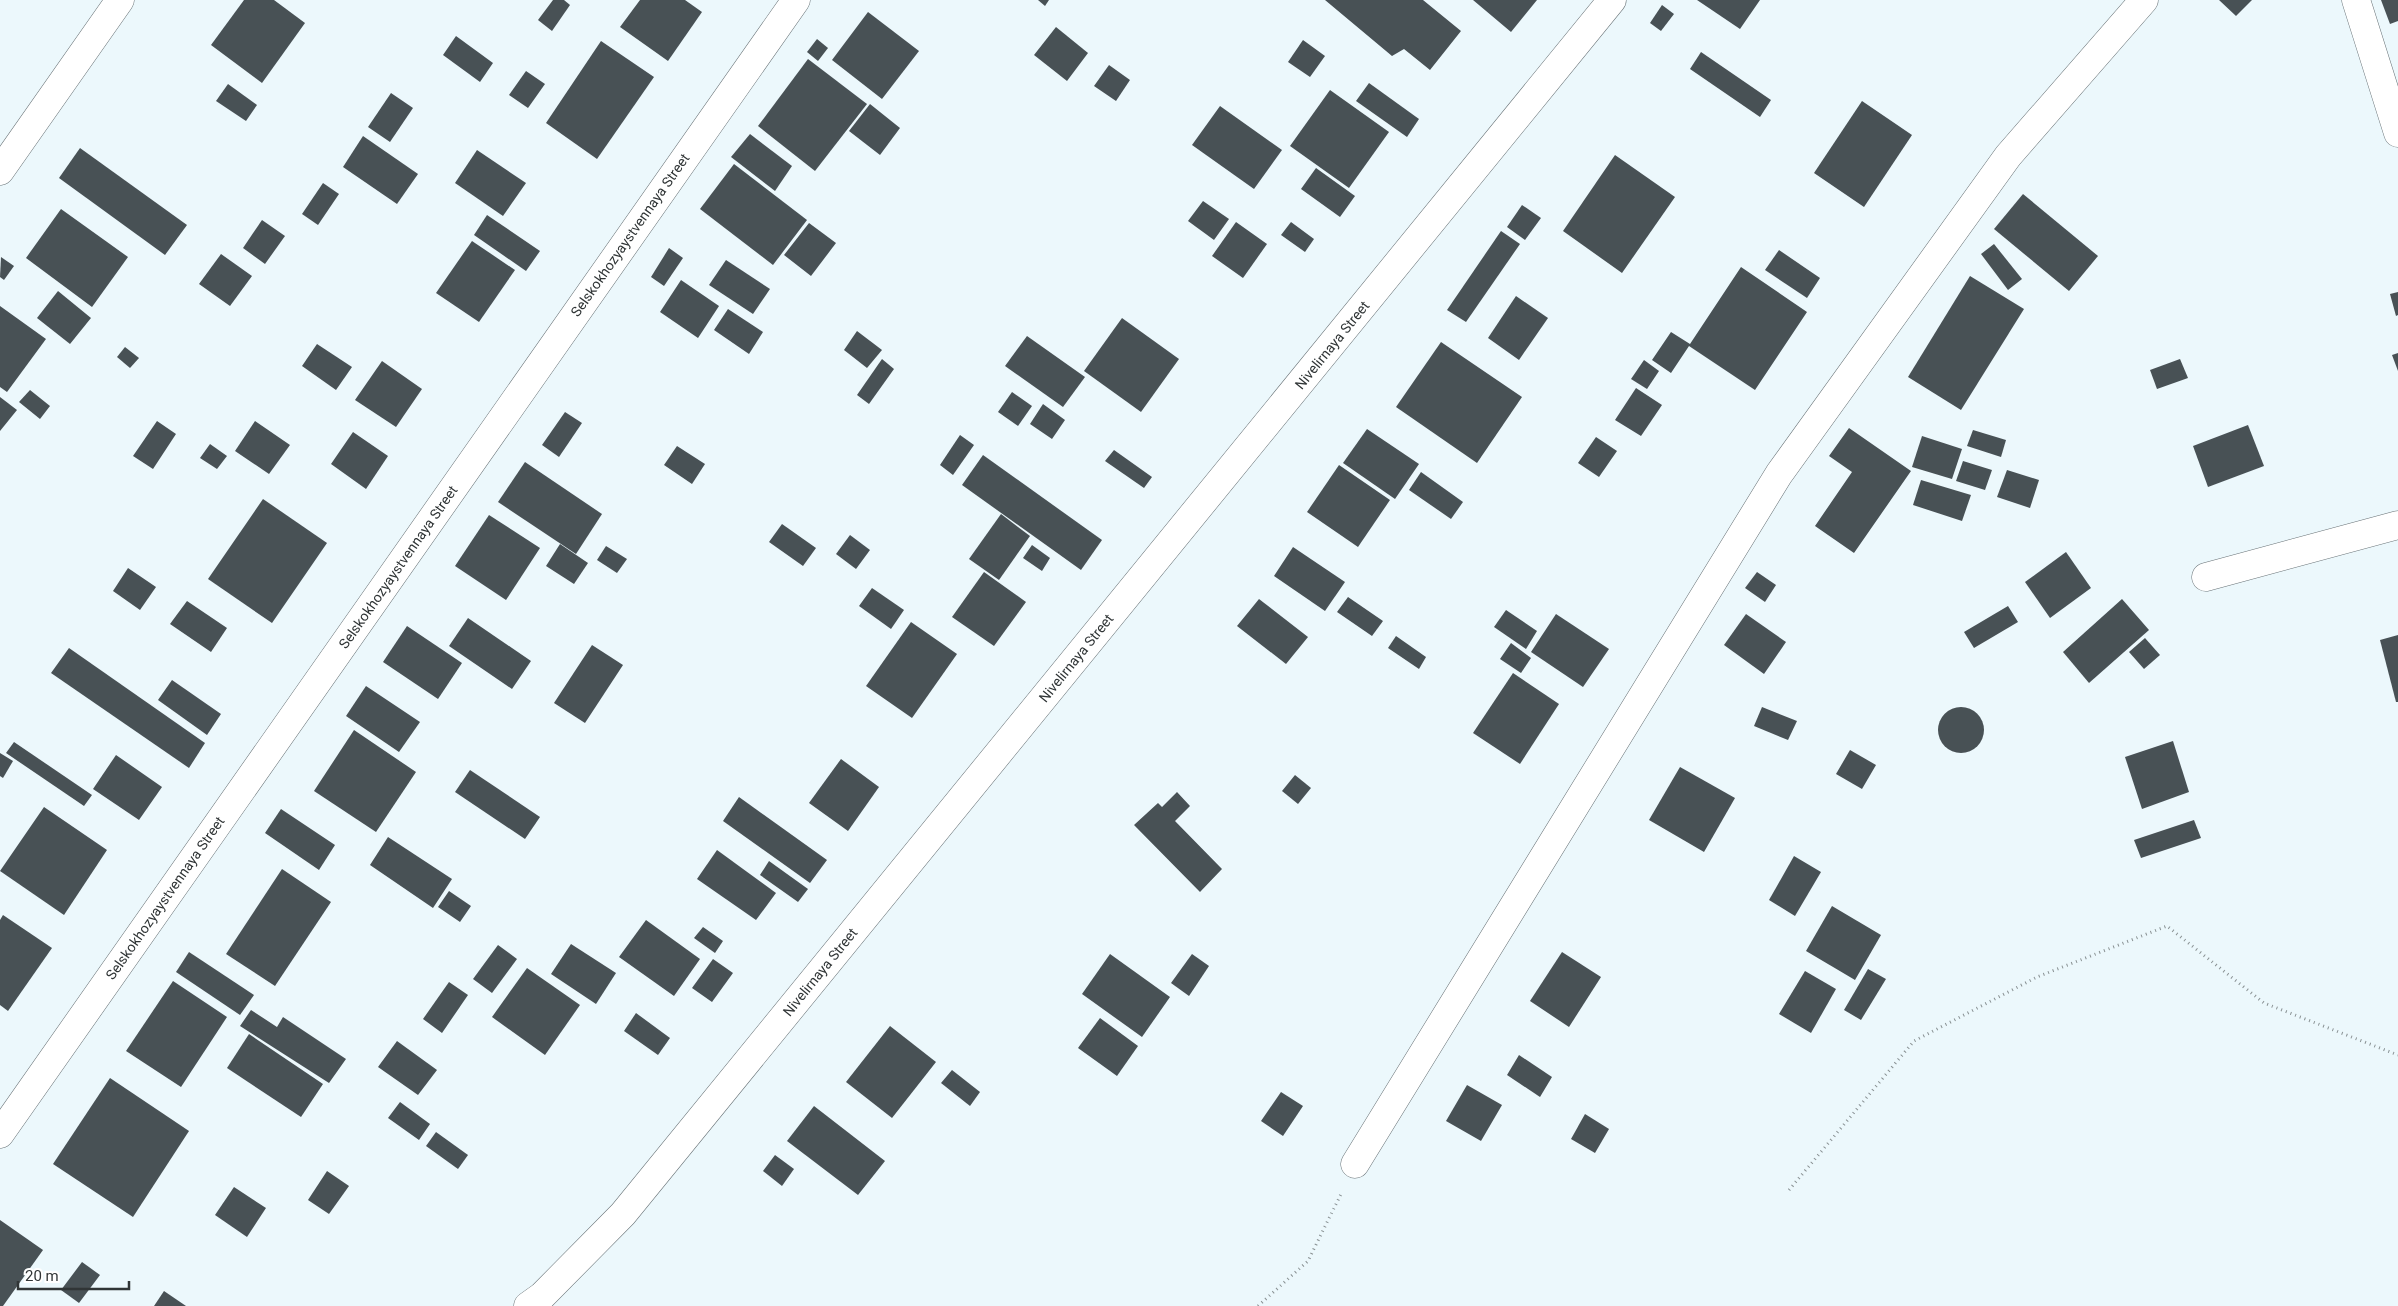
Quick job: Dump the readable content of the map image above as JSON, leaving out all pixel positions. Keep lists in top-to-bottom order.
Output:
{
  "streets": {
    "street": ["Selskokhozyaystvennaya Street", "Nivelirnaya Street"]
  },
  "scale_bar": "20 m"
}
